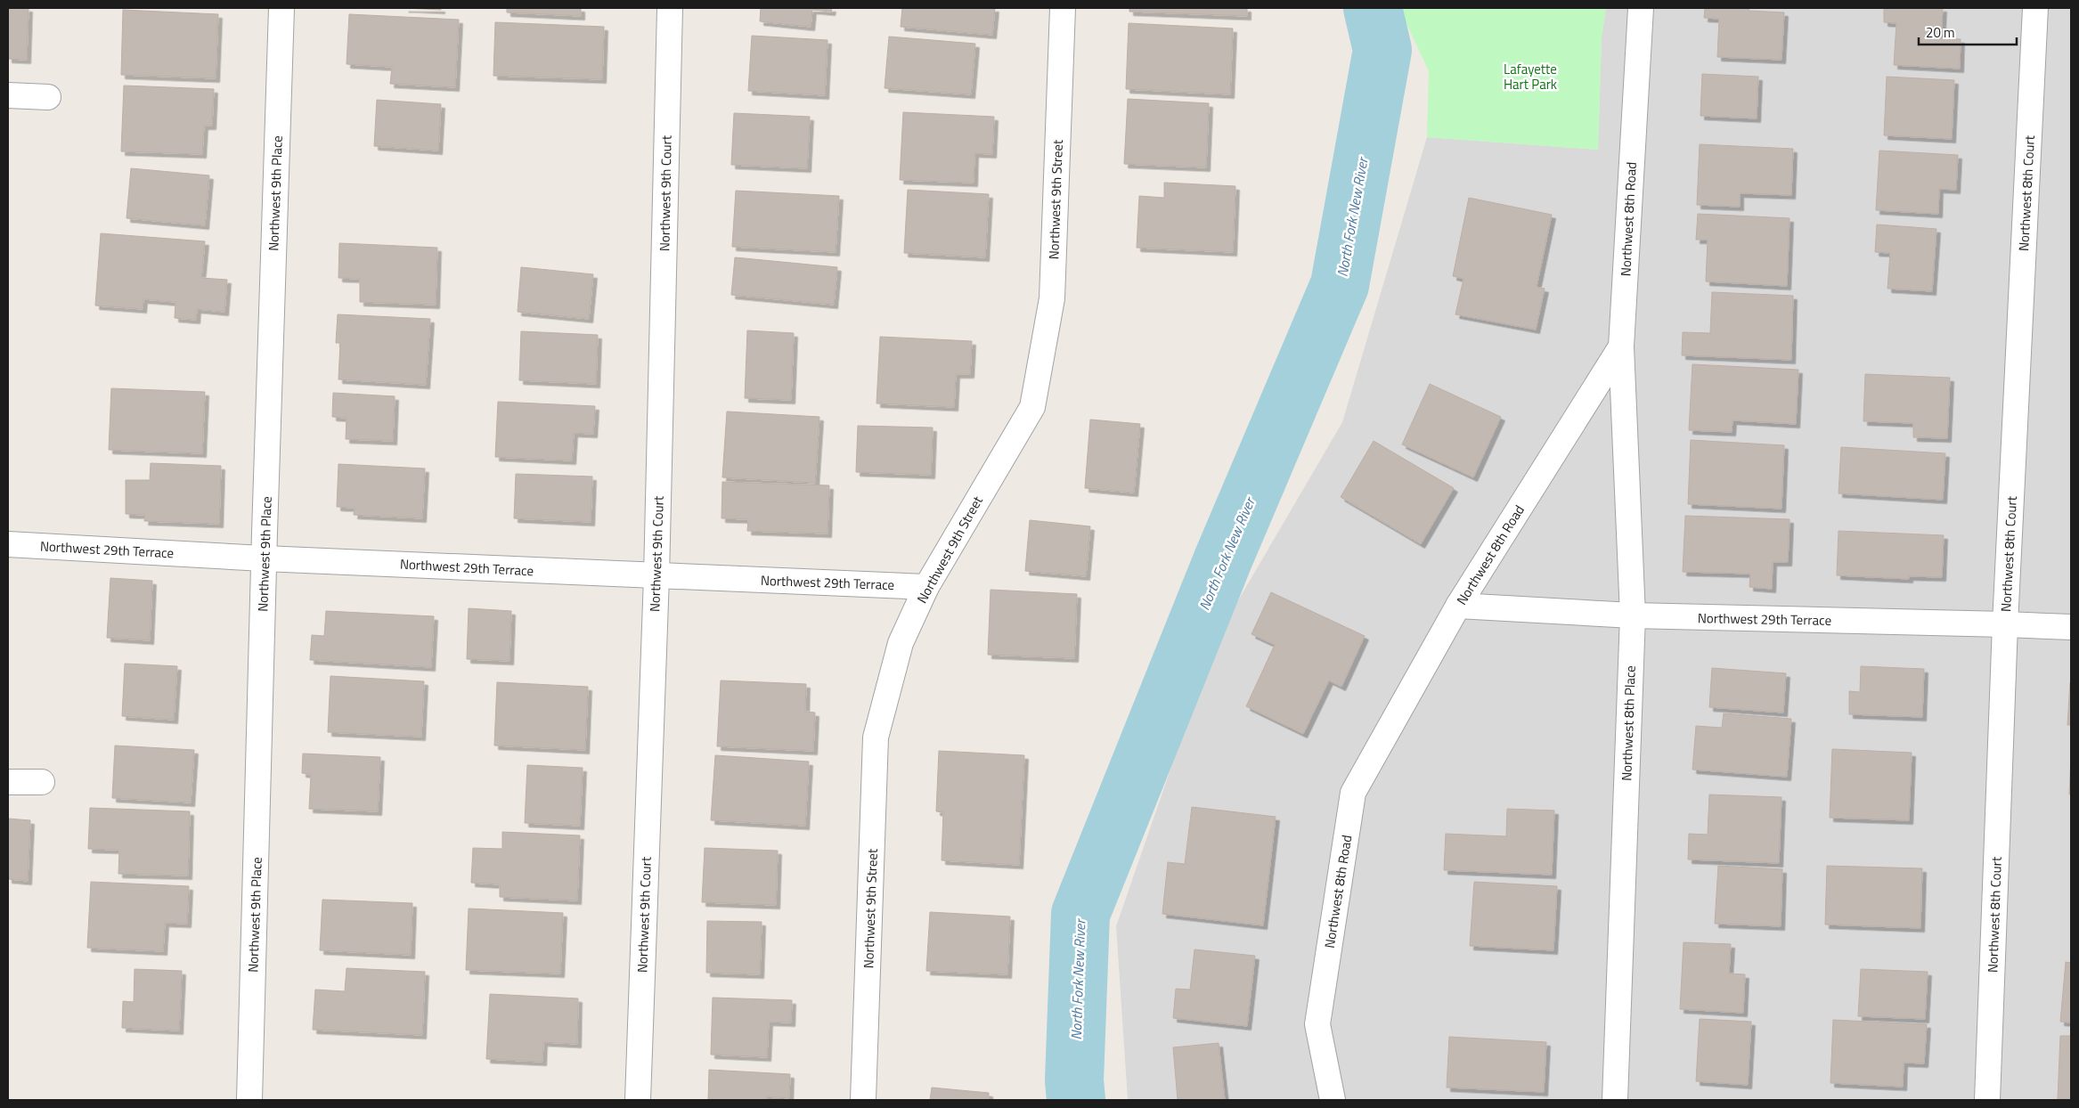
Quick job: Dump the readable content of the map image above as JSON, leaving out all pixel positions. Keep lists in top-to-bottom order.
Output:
{
  "streets": {
    "street": [
      "Northwest 9th Place",
      "Northwest 9th Court",
      "Northwest 8th Court",
      "Northwest 9th Street",
      "Northwest 8th Road",
      "Northwest 29th Terrace",
      "Northwest 8th Place"
    ]
  },
  "crossings": [
    ["Northwest 9th Place", "Northwest 29th Terrace"],
    ["Northwest 9th Court", "Northwest 29th Terrace"],
    ["Northwest 8th Court", "Northwest 29th Terrace"],
    ["Northwest 9th Street", "Northwest 29th Terrace"],
    ["Northwest 8th Road", "Northwest 29th Terrace"],
    ["Northwest 8th Road", "Northwest 8th Place"],
    ["Northwest 29th Terrace", "Northwest 8th Place"]
  ],
  "water": ["North Fork New River"],
  "parks": ["Lafayette Hart Park"],
  "scale_bar": "20 m"
}
